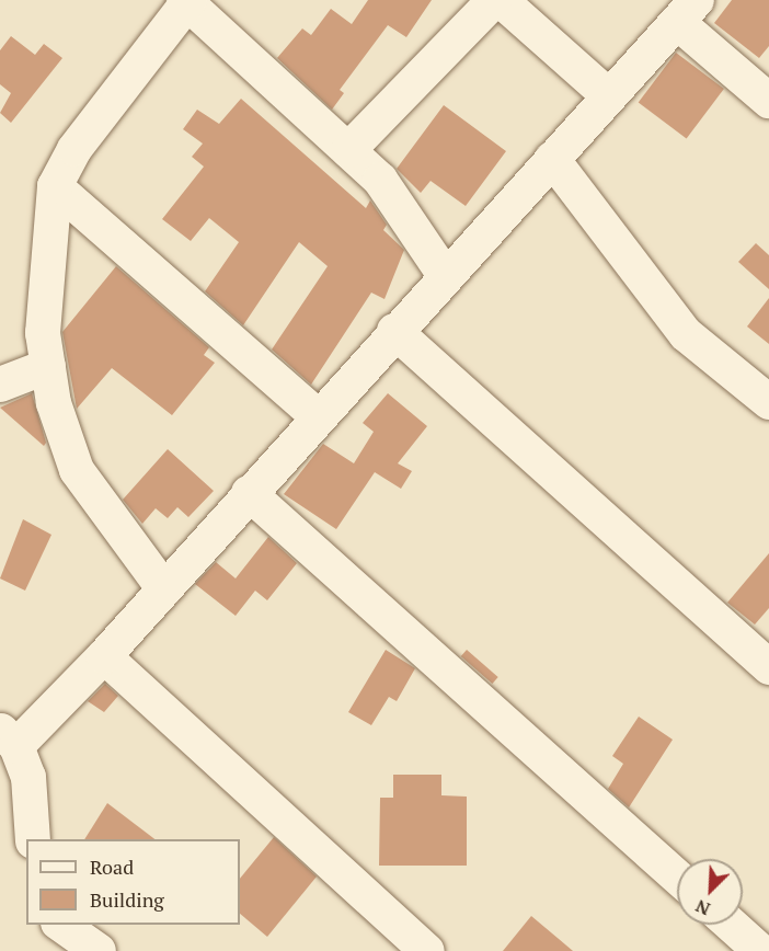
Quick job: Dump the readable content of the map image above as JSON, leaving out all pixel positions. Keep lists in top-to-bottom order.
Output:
{
  "legend": ["Road", "Building"],
  "north": "bottom left"
}
